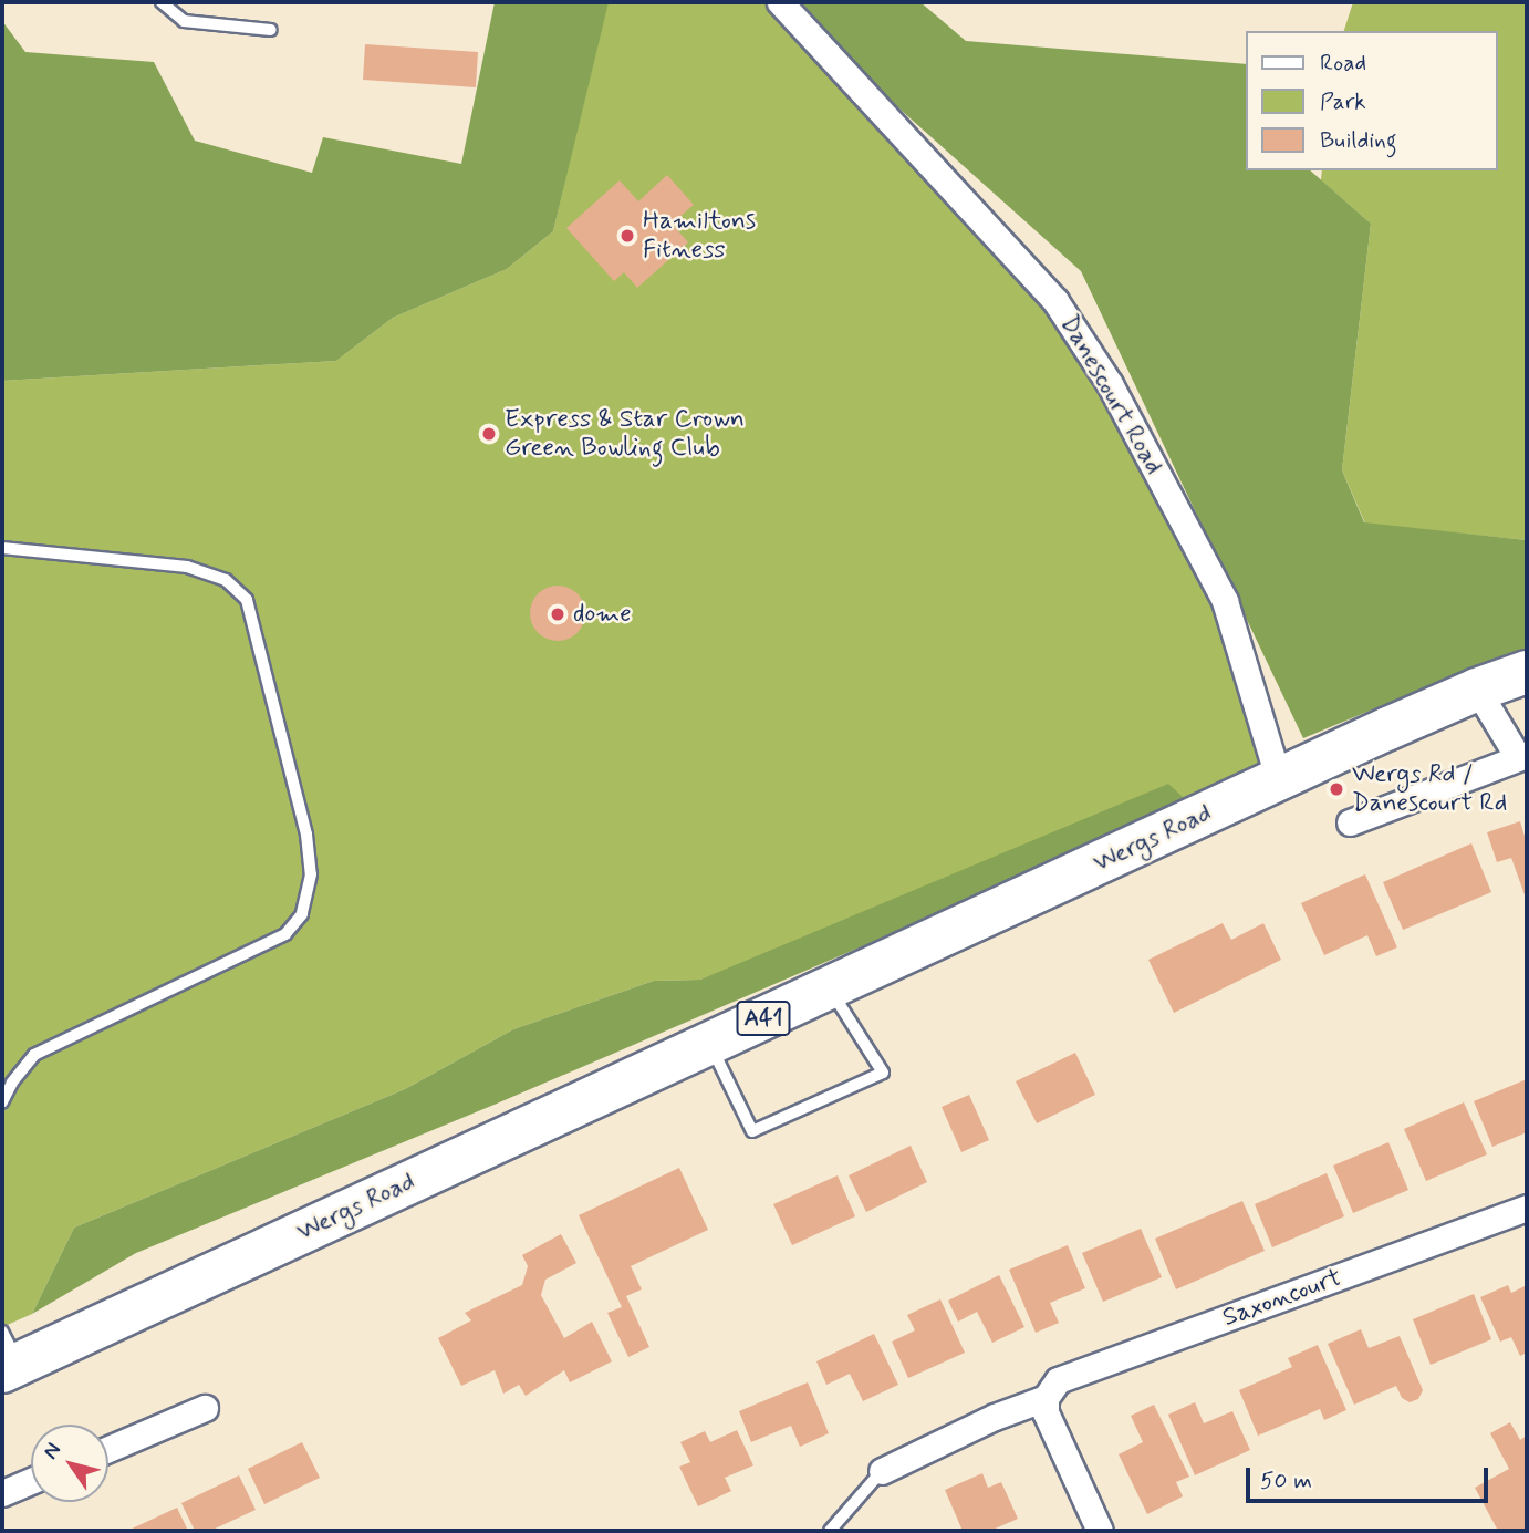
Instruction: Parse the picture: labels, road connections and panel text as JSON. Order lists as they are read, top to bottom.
{
  "streets": {
    "highway": ["Wergs Road", "A41"],
    "street": ["Danescourt Road", "Saxoncourt"]
  },
  "crossings": [
    ["Danescourt Road", "Wergs Road"]
  ],
  "places": [
    "Hamiltons Fitness",
    "Express & Star Crown Green Bowling Club",
    "dome",
    "Wergs Rd / Danescourt Rd"
  ],
  "legend": ["Road", "Park", "Building"],
  "scale_bar": "50 m",
  "north": "top left"
}
